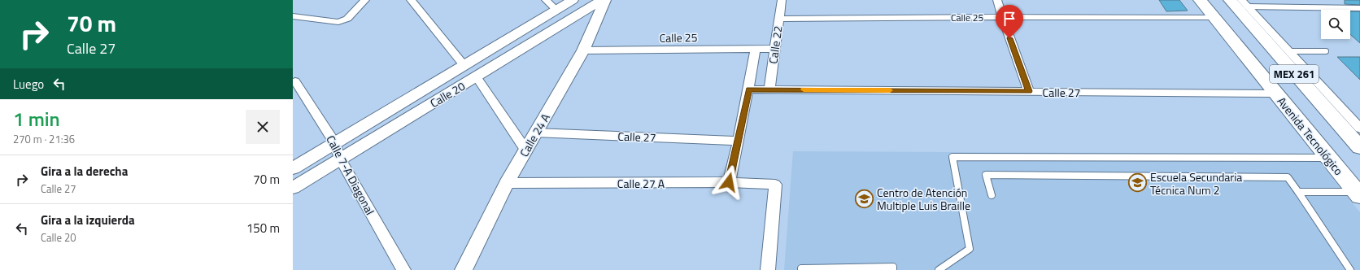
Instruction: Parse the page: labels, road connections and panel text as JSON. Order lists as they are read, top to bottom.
{
  "streets": {
    "main road": ["MEX 261", "Avenida Tecnológico"],
    "street": [
      "Calle 25",
      "Calle 22",
      "Calle 27",
      "Calle 20",
      "Calle 24 A",
      "Calle 7-A Diagonal",
      "Calle 27 A"
    ]
  },
  "crossings": [
    ["Calle 25", "Calle 22"],
    ["Calle 25", "Calle 24 A"],
    ["Calle 25", "Avenida Tecnológico"],
    ["Calle 22", "Calle 27"],
    ["Calle 27", "Calle 24 A"],
    ["Calle 27", "Avenida Tecnológico"],
    ["Calle 20", "Calle 7-A Diagonal"],
    ["Calle 24 A", "Calle 27 A"]
  ],
  "places": {
    "school or university": ["Escuela Secundaria Técnica Num 2", "Centro de Atención Multiple Luis Braille"]
  },
  "page": {
    "turn": ["70 m", "Calle 27"],
    "then": "Luego",
    "heading": ["1 min", "270 m · 21:36"],
    "list": [
      {
        "name": "Gira a la derecha",
        "note": "Calle 27",
        "value": "70 m"
      },
      {
        "name": "Gira a la izquierda",
        "note": "Calle 20",
        "value": "150 m"
      }
    ]
  }
}
